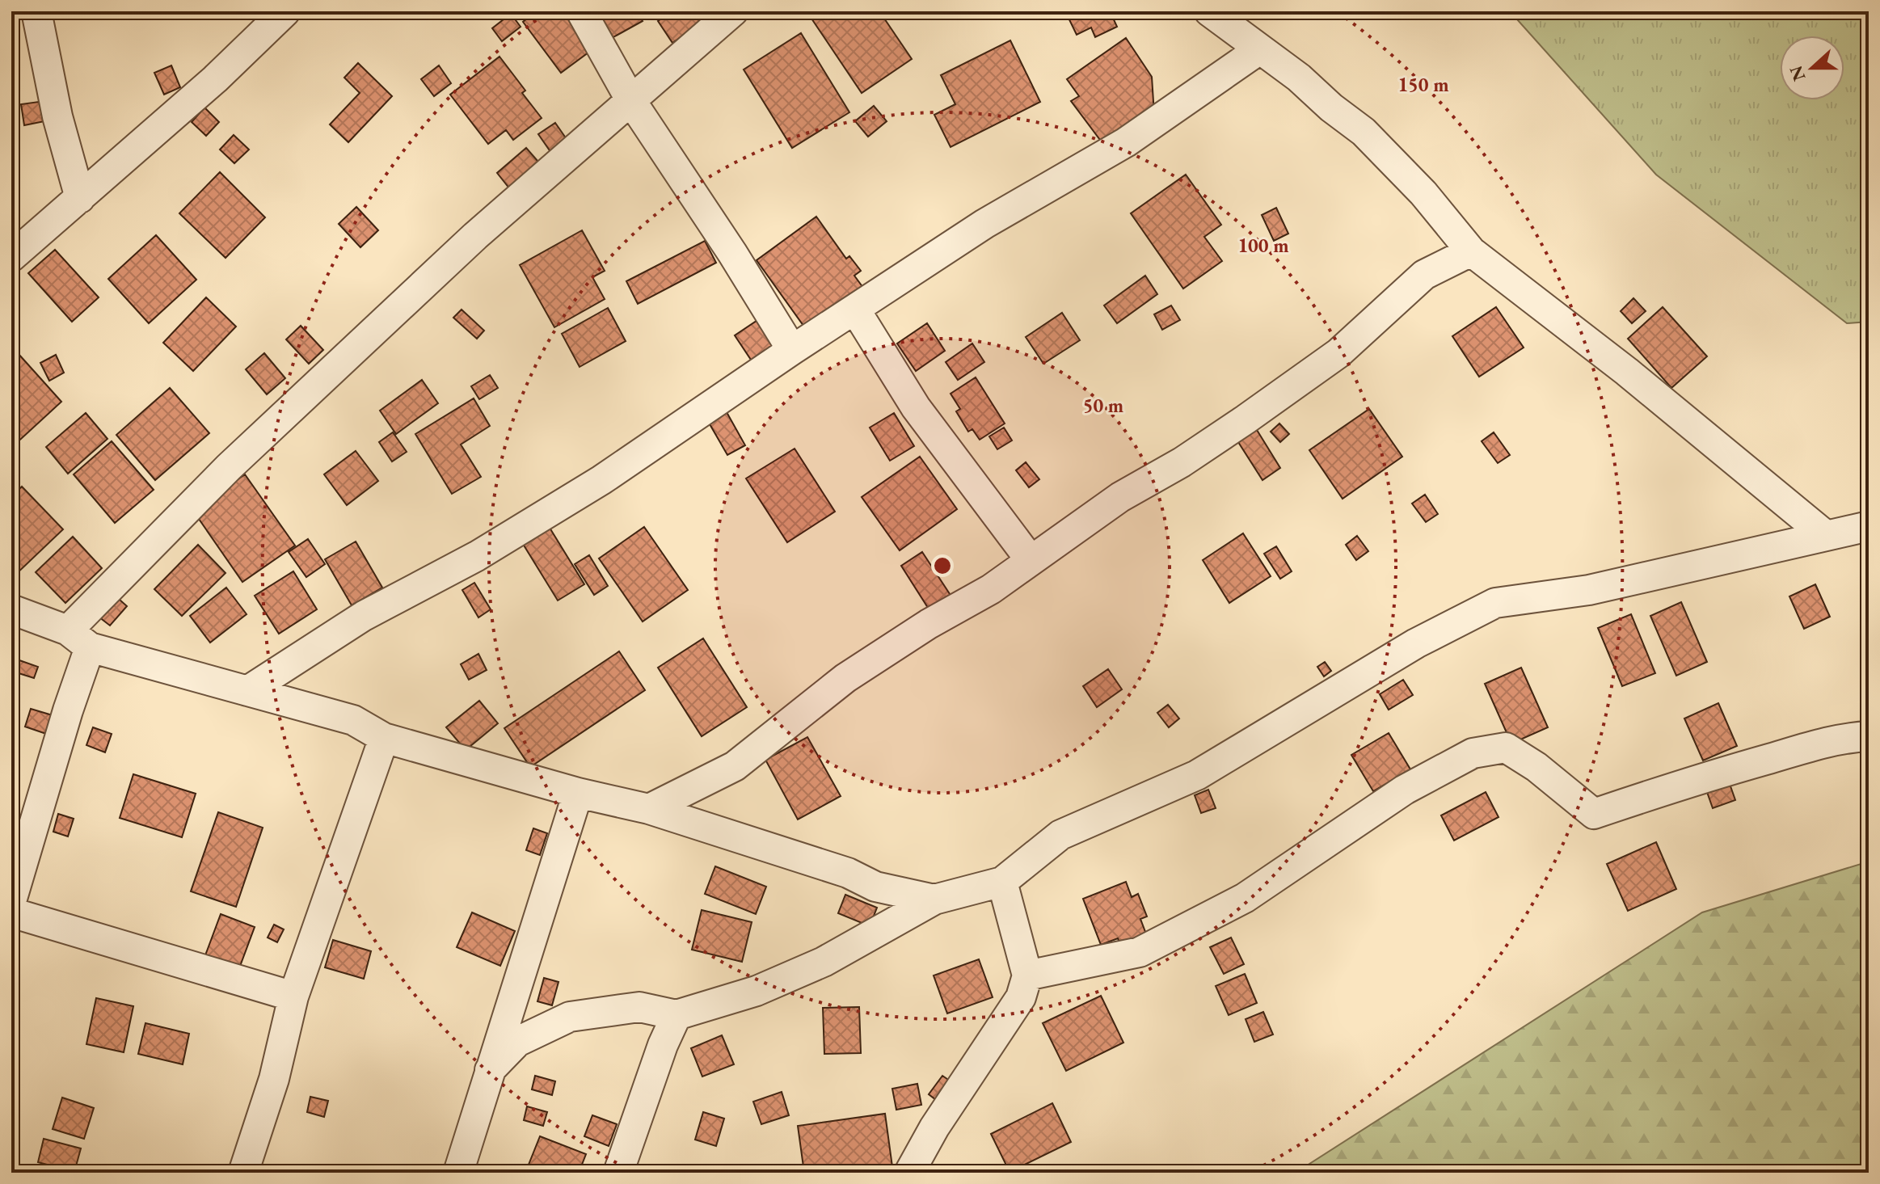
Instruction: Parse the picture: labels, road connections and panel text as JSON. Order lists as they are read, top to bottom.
{
  "north": "left",
  "rings": ["150 m", "100 m", "50 m"]
}
